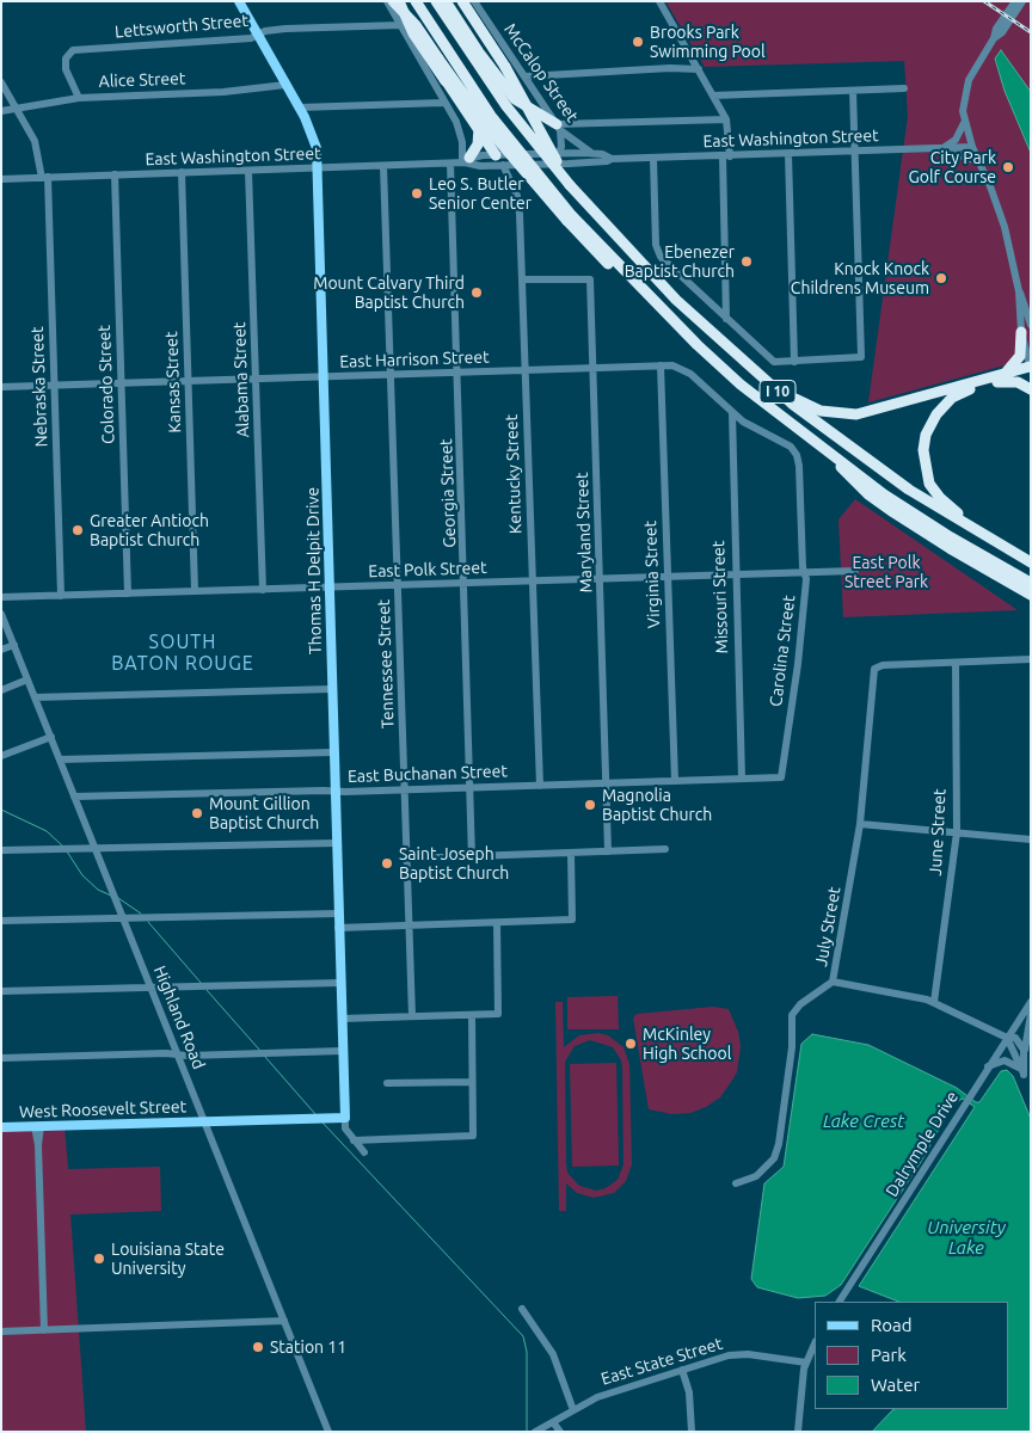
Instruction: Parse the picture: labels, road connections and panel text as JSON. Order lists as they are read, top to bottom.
{
  "streets": {
    "highway": ["I 10"],
    "main road": ["Thomas H Delpit Drive", "West Roosevelt Street"],
    "street": [
      "Lettsworth Street",
      "McCalop Street",
      "Alice Street",
      "East Washington Street",
      "East Harrison Street",
      "Alabama Street",
      "Kansas Street",
      "Colorado Street",
      "Nebraska Street",
      "Kentucky Street",
      "Georgia Street",
      "Maryland Street",
      "East Polk Street",
      "Virginia Street",
      "Missouri Street",
      "Carolina Street",
      "Tennessee Street",
      "East Buchanan Street",
      "June Street",
      "July Street",
      "Highland Road",
      "Dalrymple Drive",
      "East State Street"
    ]
  },
  "crossings": [
    ["Lettsworth Street", "Alice Street"],
    ["Lettsworth Street", "Thomas H Delpit Drive"],
    ["Alice Street", "Nebraska Street"],
    ["Alice Street", "Thomas H Delpit Drive"],
    ["East Washington Street", "Alabama Street"],
    ["East Washington Street", "Kansas Street"],
    ["East Washington Street", "Colorado Street"],
    ["East Washington Street", "Nebraska Street"],
    ["East Washington Street", "Kentucky Street"],
    ["East Washington Street", "Georgia Street"],
    ["East Washington Street", "Thomas H Delpit Drive"],
    ["East Washington Street", "Tennessee Street"],
    ["East Harrison Street", "Alabama Street"],
    ["East Harrison Street", "Kansas Street"],
    ["East Harrison Street", "Colorado Street"],
    ["East Harrison Street", "Nebraska Street"],
    ["East Harrison Street", "Kentucky Street"],
    ["East Harrison Street", "Georgia Street"],
    ["East Harrison Street", "Maryland Street"],
    ["East Harrison Street", "Thomas H Delpit Drive"],
    ["East Harrison Street", "Virginia Street"],
    ["East Harrison Street", "Missouri Street"],
    ["East Harrison Street", "Carolina Street"],
    ["East Harrison Street", "Tennessee Street"],
    ["Alabama Street", "East Polk Street"],
    ["Kansas Street", "East Polk Street"],
    ["Colorado Street", "East Polk Street"],
    ["Nebraska Street", "East Polk Street"],
    ["Kentucky Street", "Maryland Street"],
    ["Kentucky Street", "East Polk Street"],
    ["Kentucky Street", "East Buchanan Street"],
    ["Georgia Street", "East Polk Street"],
    ["Georgia Street", "East Buchanan Street"],
    ["Maryland Street", "East Polk Street"],
    ["Maryland Street", "East Buchanan Street"],
    ["East Polk Street", "Thomas H Delpit Drive"],
    ["East Polk Street", "Virginia Street"],
    ["East Polk Street", "Missouri Street"],
    ["East Polk Street", "Carolina Street"],
    ["East Polk Street", "Tennessee Street"],
    ["Thomas H Delpit Drive", "East Buchanan Street"],
    ["Thomas H Delpit Drive", "West Roosevelt Street"],
    ["Virginia Street", "East Buchanan Street"],
    ["Missouri Street", "East Buchanan Street"],
    ["Carolina Street", "East Buchanan Street"],
    ["Tennessee Street", "East Buchanan Street"],
    ["East Buchanan Street", "Highland Road"],
    ["June Street", "July Street"],
    ["Highland Road", "West Roosevelt Street"]
  ],
  "districts": ["SOUTH BATON ROUGE"],
  "water": ["Lake Crest", "University Lake"],
  "parks": ["East Polk Street Park"],
  "places": [
    "Brooks Park Swimming Pool",
    "City Park Golf Course",
    "Leo S. Butler Senior Center",
    "Ebenezer Baptist Church",
    "Knock Knock Childrens Museum",
    "Mount Calvary Third Baptist Church",
    "Greater Antioch Baptist Church",
    "Magnolia Baptist Church",
    "Mount Gillion Baptist Church",
    "Saint Joseph Baptist Church",
    "McKinley High School",
    "Louisiana State University",
    "Station 11"
  ],
  "legend": ["Road", "Park", "Water"]
}
